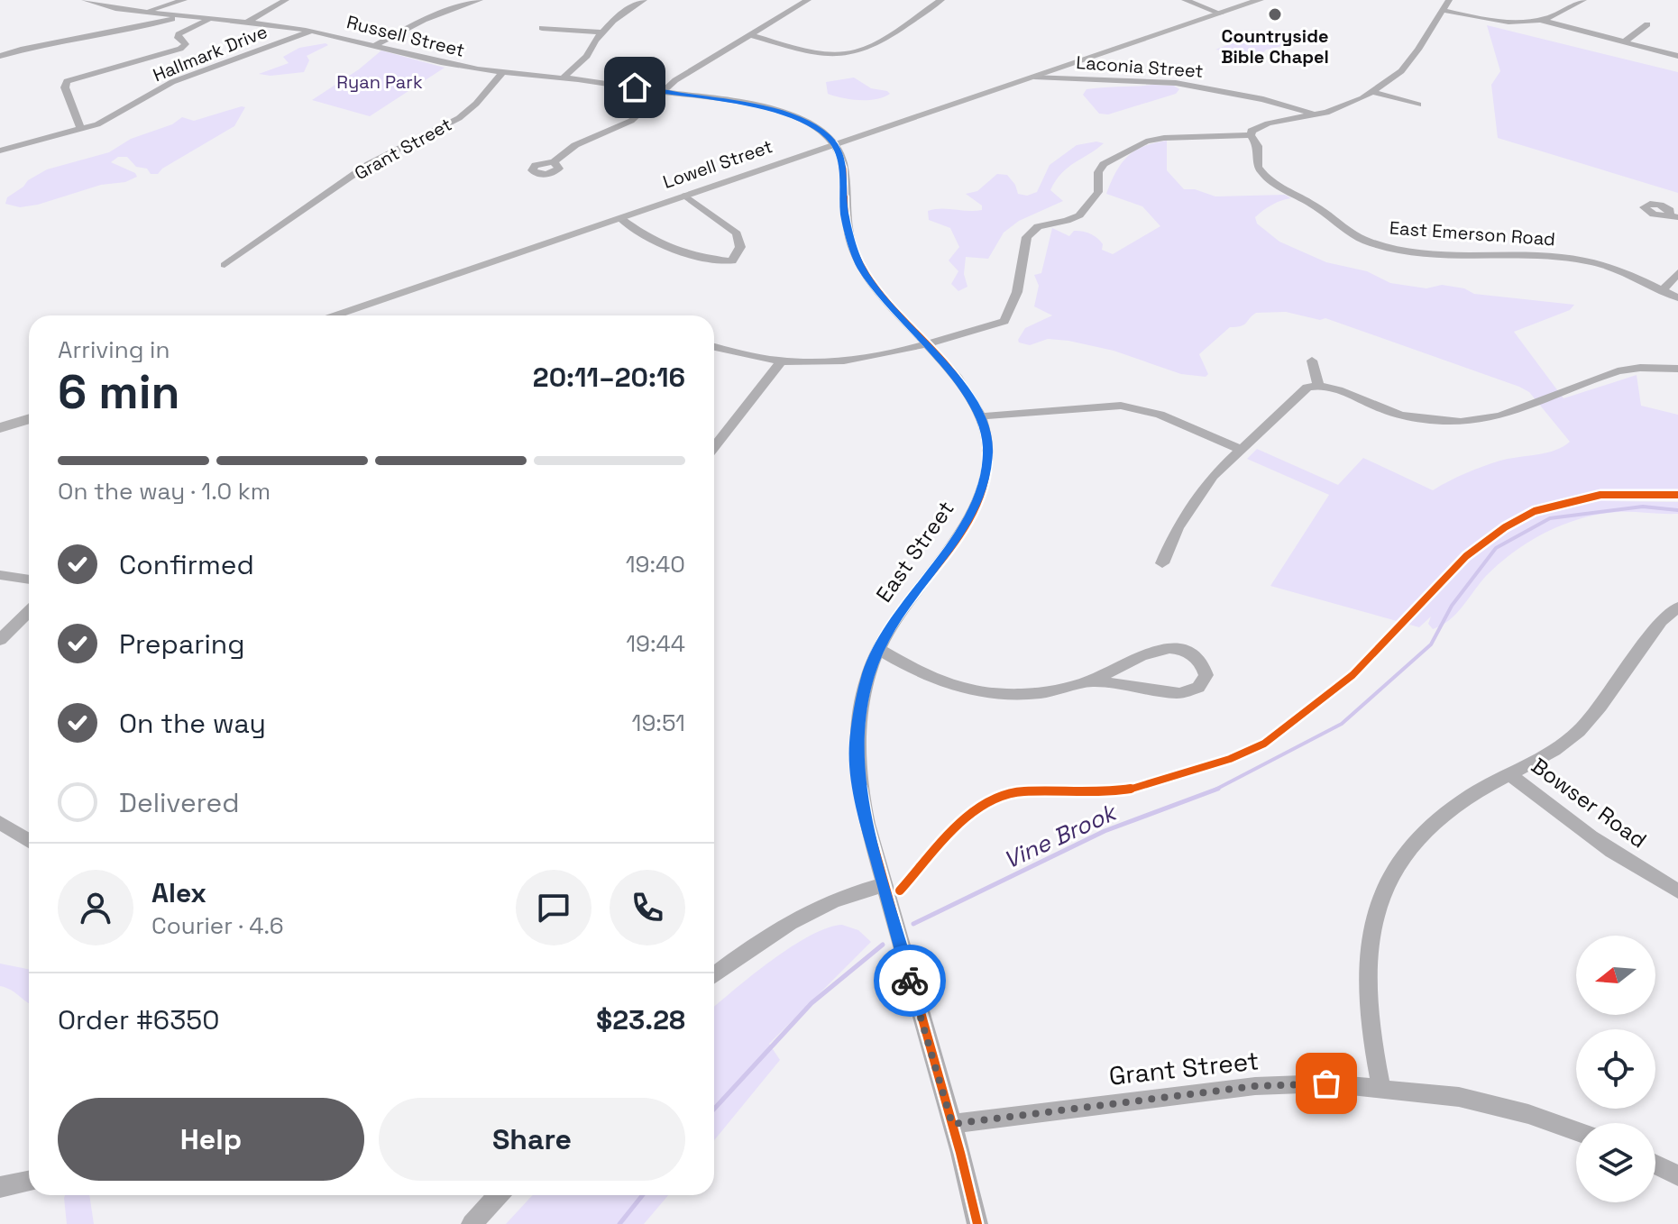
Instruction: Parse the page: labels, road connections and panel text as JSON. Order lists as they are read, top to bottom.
{
  "streets": {
    "main road": ["Lowell Street"],
    "street": [
      "Russell Street",
      "Hallmark Drive",
      "Laconia Street",
      "Grant Street",
      "East Emerson Road",
      "East Street",
      "Bowser Road"
    ]
  },
  "crossings": [
    ["Russell Street", "Hallmark Drive"],
    ["Russell Street", "Grant Street"],
    ["Russell Street", "East Street"],
    ["Laconia Street", "Lowell Street"],
    ["Grant Street", "East Street"],
    ["Lowell Street", "East Street"]
  ],
  "water": ["Vine Brook"],
  "parks": ["Ryan Park"],
  "places": ["Countryside Bible Chapel"],
  "north": "left",
  "page": {
    "heading": ["6 min", "Arriving in", "20:11–20:16"],
    "panel": [
      "Alex",
      "Courier · 4.6",
      "Order #6350",
      "$23.28"
    ],
    "bar": "On the way · 1.0 km",
    "list": [
      ["Confirmed", "19:40"],
      ["Preparing", "19:44"],
      ["On the way", "19:51"],
      "Delivered"
    ],
    "buttons": ["Help", "Share"]
  }
}
